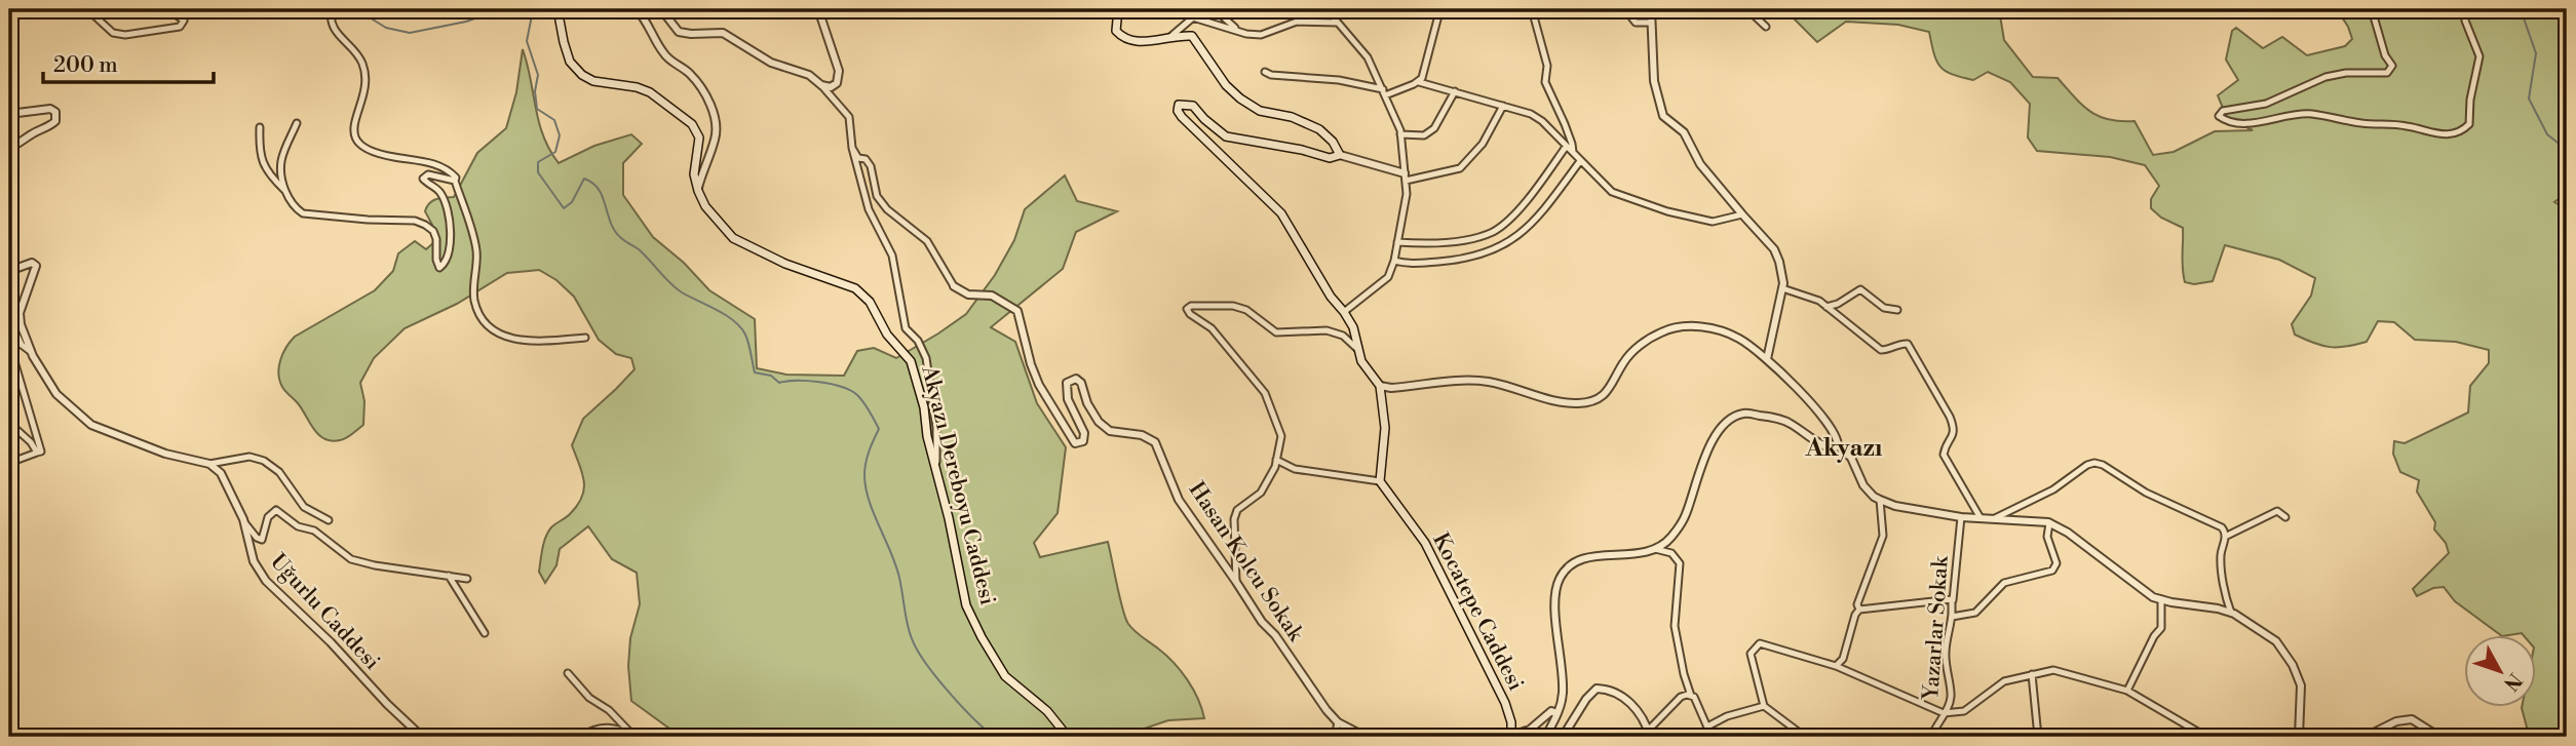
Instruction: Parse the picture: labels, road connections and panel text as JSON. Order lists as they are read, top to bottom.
{
  "streets": {
    "main road": ["Akyazı Dereboyu Caddesi", "Kocatepe Caddesi"],
    "street": ["Hasan Kolcu Sokak", "Uğurlu Caddesi", "Yazarlar Sokak"]
  },
  "districts": ["Akyazı"],
  "scale_bar": "200 m",
  "north": "bottom right"
}
